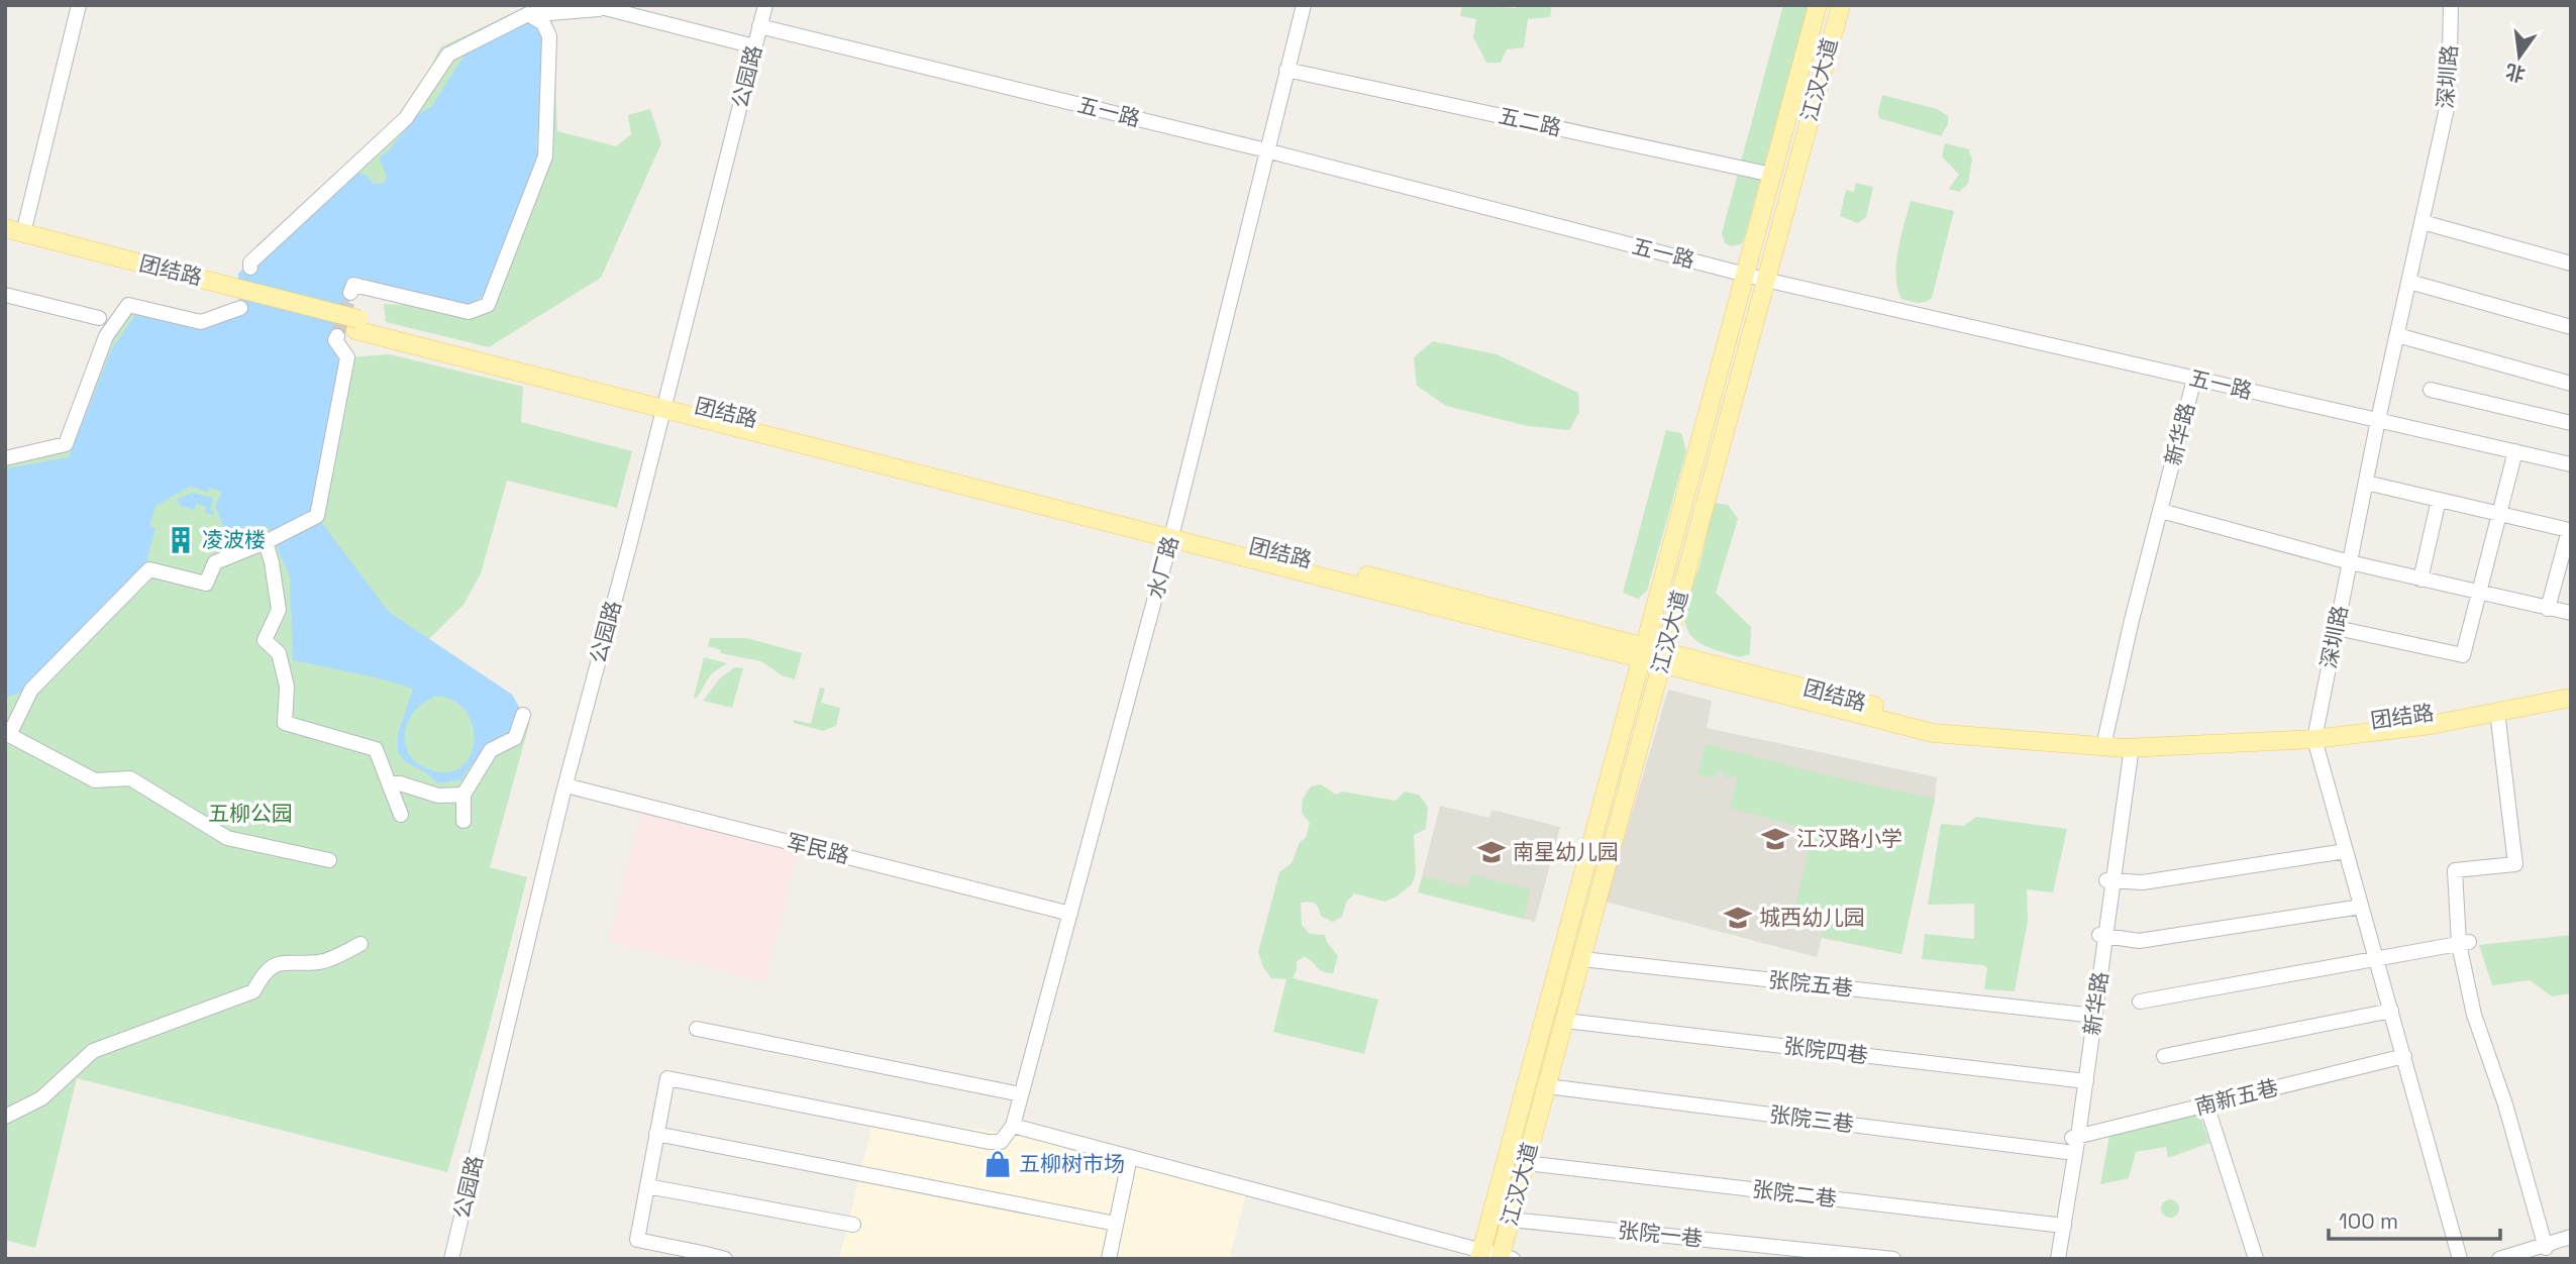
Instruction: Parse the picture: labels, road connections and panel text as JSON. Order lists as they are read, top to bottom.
{
  "streets": {
    "main road": ["江汉大道", "团结路"],
    "street": [
      "公园路",
      "深圳路",
      "五一路",
      "五二路",
      "新华路",
      "水厂路",
      "军民路",
      "张院五巷",
      "张院四巷",
      "南新五巷",
      "张院三巷",
      "张院二巷",
      "张院一巷"
    ]
  },
  "crossings": [
    ["公园路", "五一路"],
    ["公园路", "团结路"],
    ["公园路", "军民路"],
    ["深圳路", "五一路"],
    ["深圳路", "团结路"],
    ["深圳路", "南新五巷"],
    ["江汉大道", "五一路"],
    ["江汉大道", "五二路"],
    ["江汉大道", "团结路"],
    ["江汉大道", "张院五巷"],
    ["江汉大道", "张院四巷"],
    ["江汉大道", "张院三巷"],
    ["江汉大道", "张院二巷"],
    ["江汉大道", "张院一巷"],
    ["五一路", "新华路"],
    ["五一路", "水厂路"],
    ["五二路", "水厂路"],
    ["团结路", "新华路"],
    ["团结路", "水厂路"],
    ["新华路", "张院五巷"],
    ["新华路", "张院四巷"],
    ["新华路", "南新五巷"],
    ["新华路", "张院三巷"],
    ["新华路", "张院二巷"],
    ["水厂路", "军民路"],
    ["南新五巷", "张院三巷"]
  ],
  "parks": ["五柳公园"],
  "places": {
    "building": ["凌波楼"],
    "school or university": ["江汉路小学", "南星幼儿园", "城西幼儿园"],
    "shop": ["五柳树市场"]
  },
  "scale_bar": "100 m",
  "north": "bottom"
}
